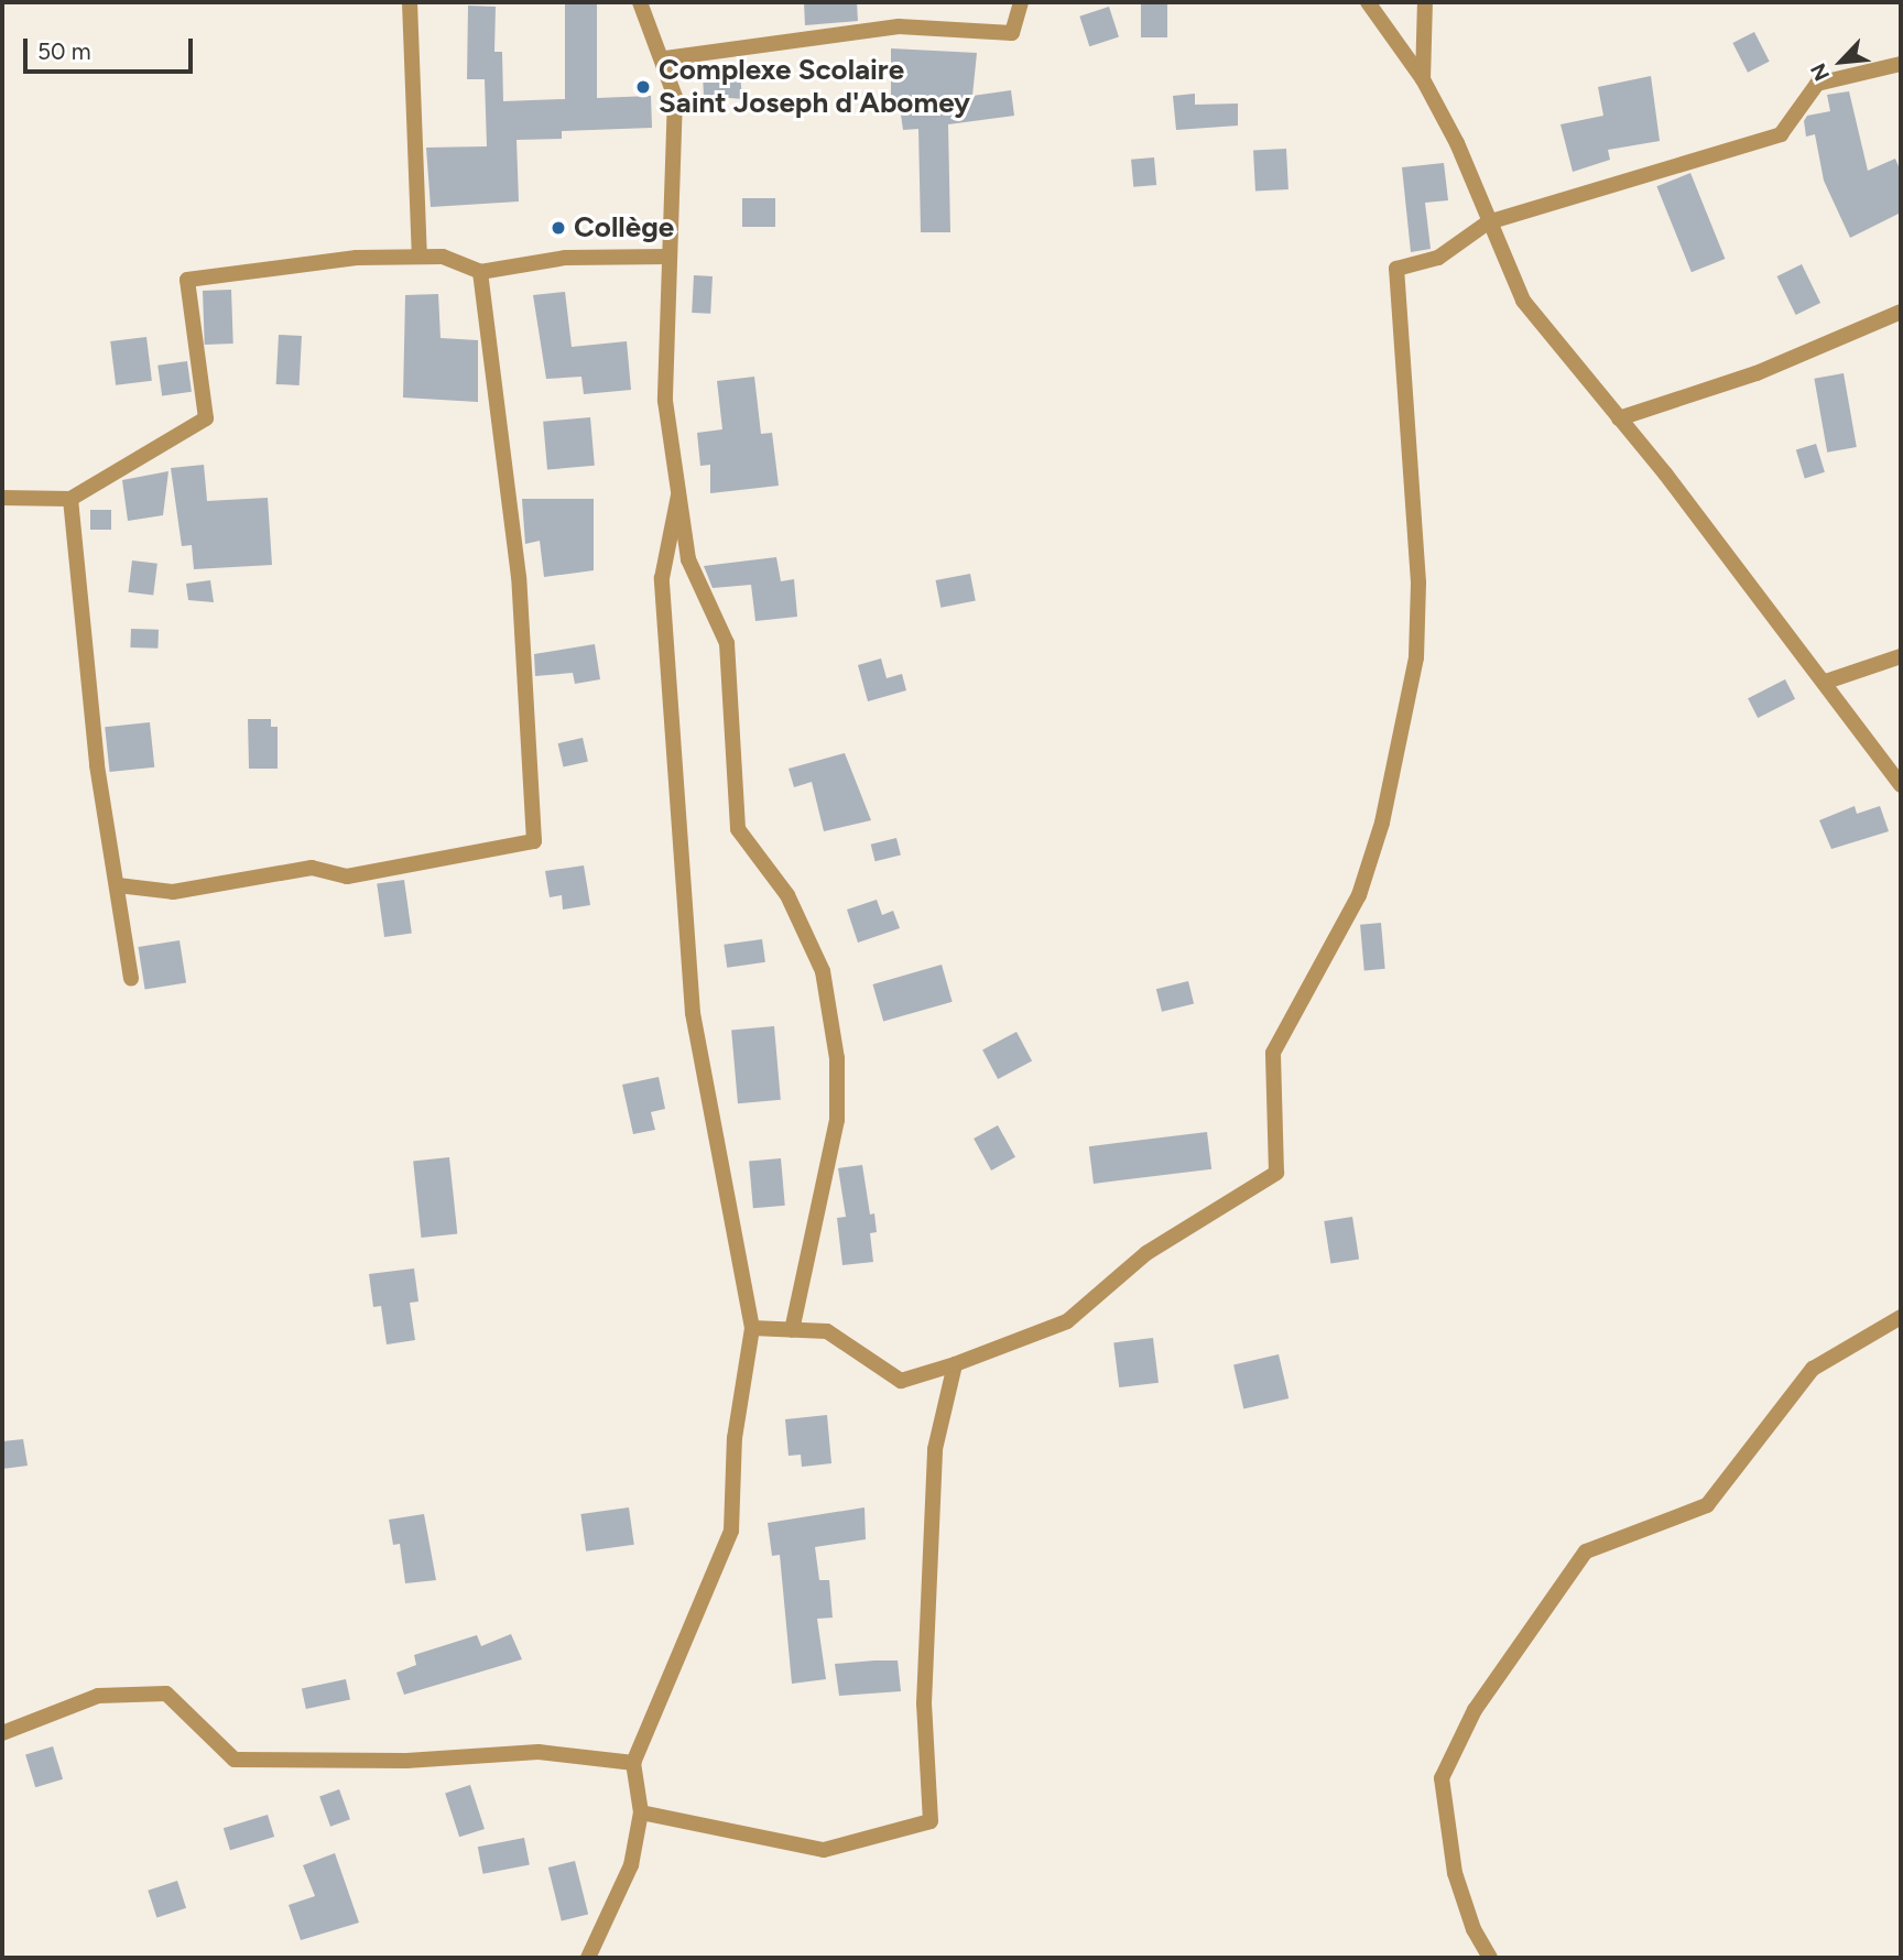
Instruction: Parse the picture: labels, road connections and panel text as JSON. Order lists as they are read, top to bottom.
{
  "places": ["Complexe Scolaire Saint Joseph d'Abomey", "Collège"],
  "scale_bar": "50 m",
  "north": "bottom left"
}
